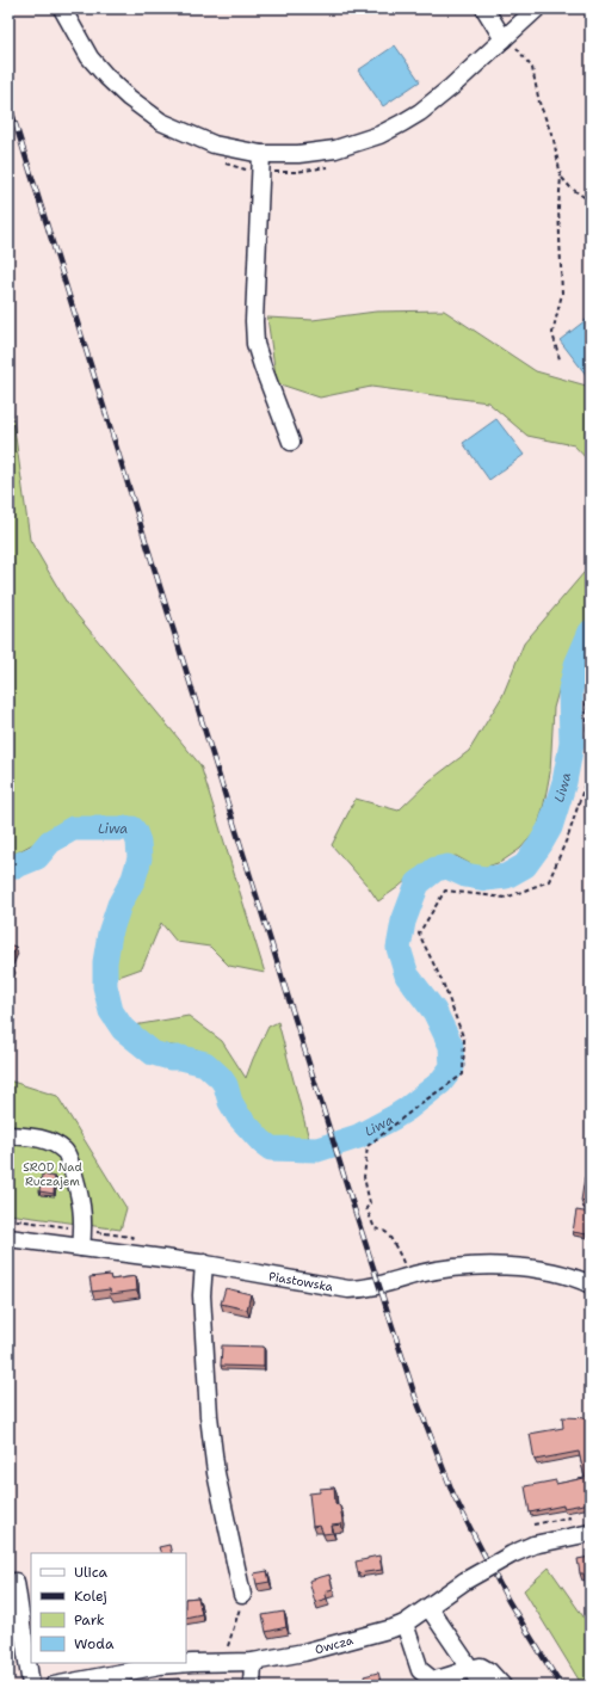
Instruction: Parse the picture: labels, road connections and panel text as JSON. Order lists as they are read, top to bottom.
{
  "streets": {
    "street": ["Piastowska", "Owcza"]
  },
  "water": ["Liwa"],
  "parks": ["SROD Nad Ruczajem"],
  "legend": [
    "Ulica",
    "Kolej",
    "Park",
    "Woda"
  ]
}
